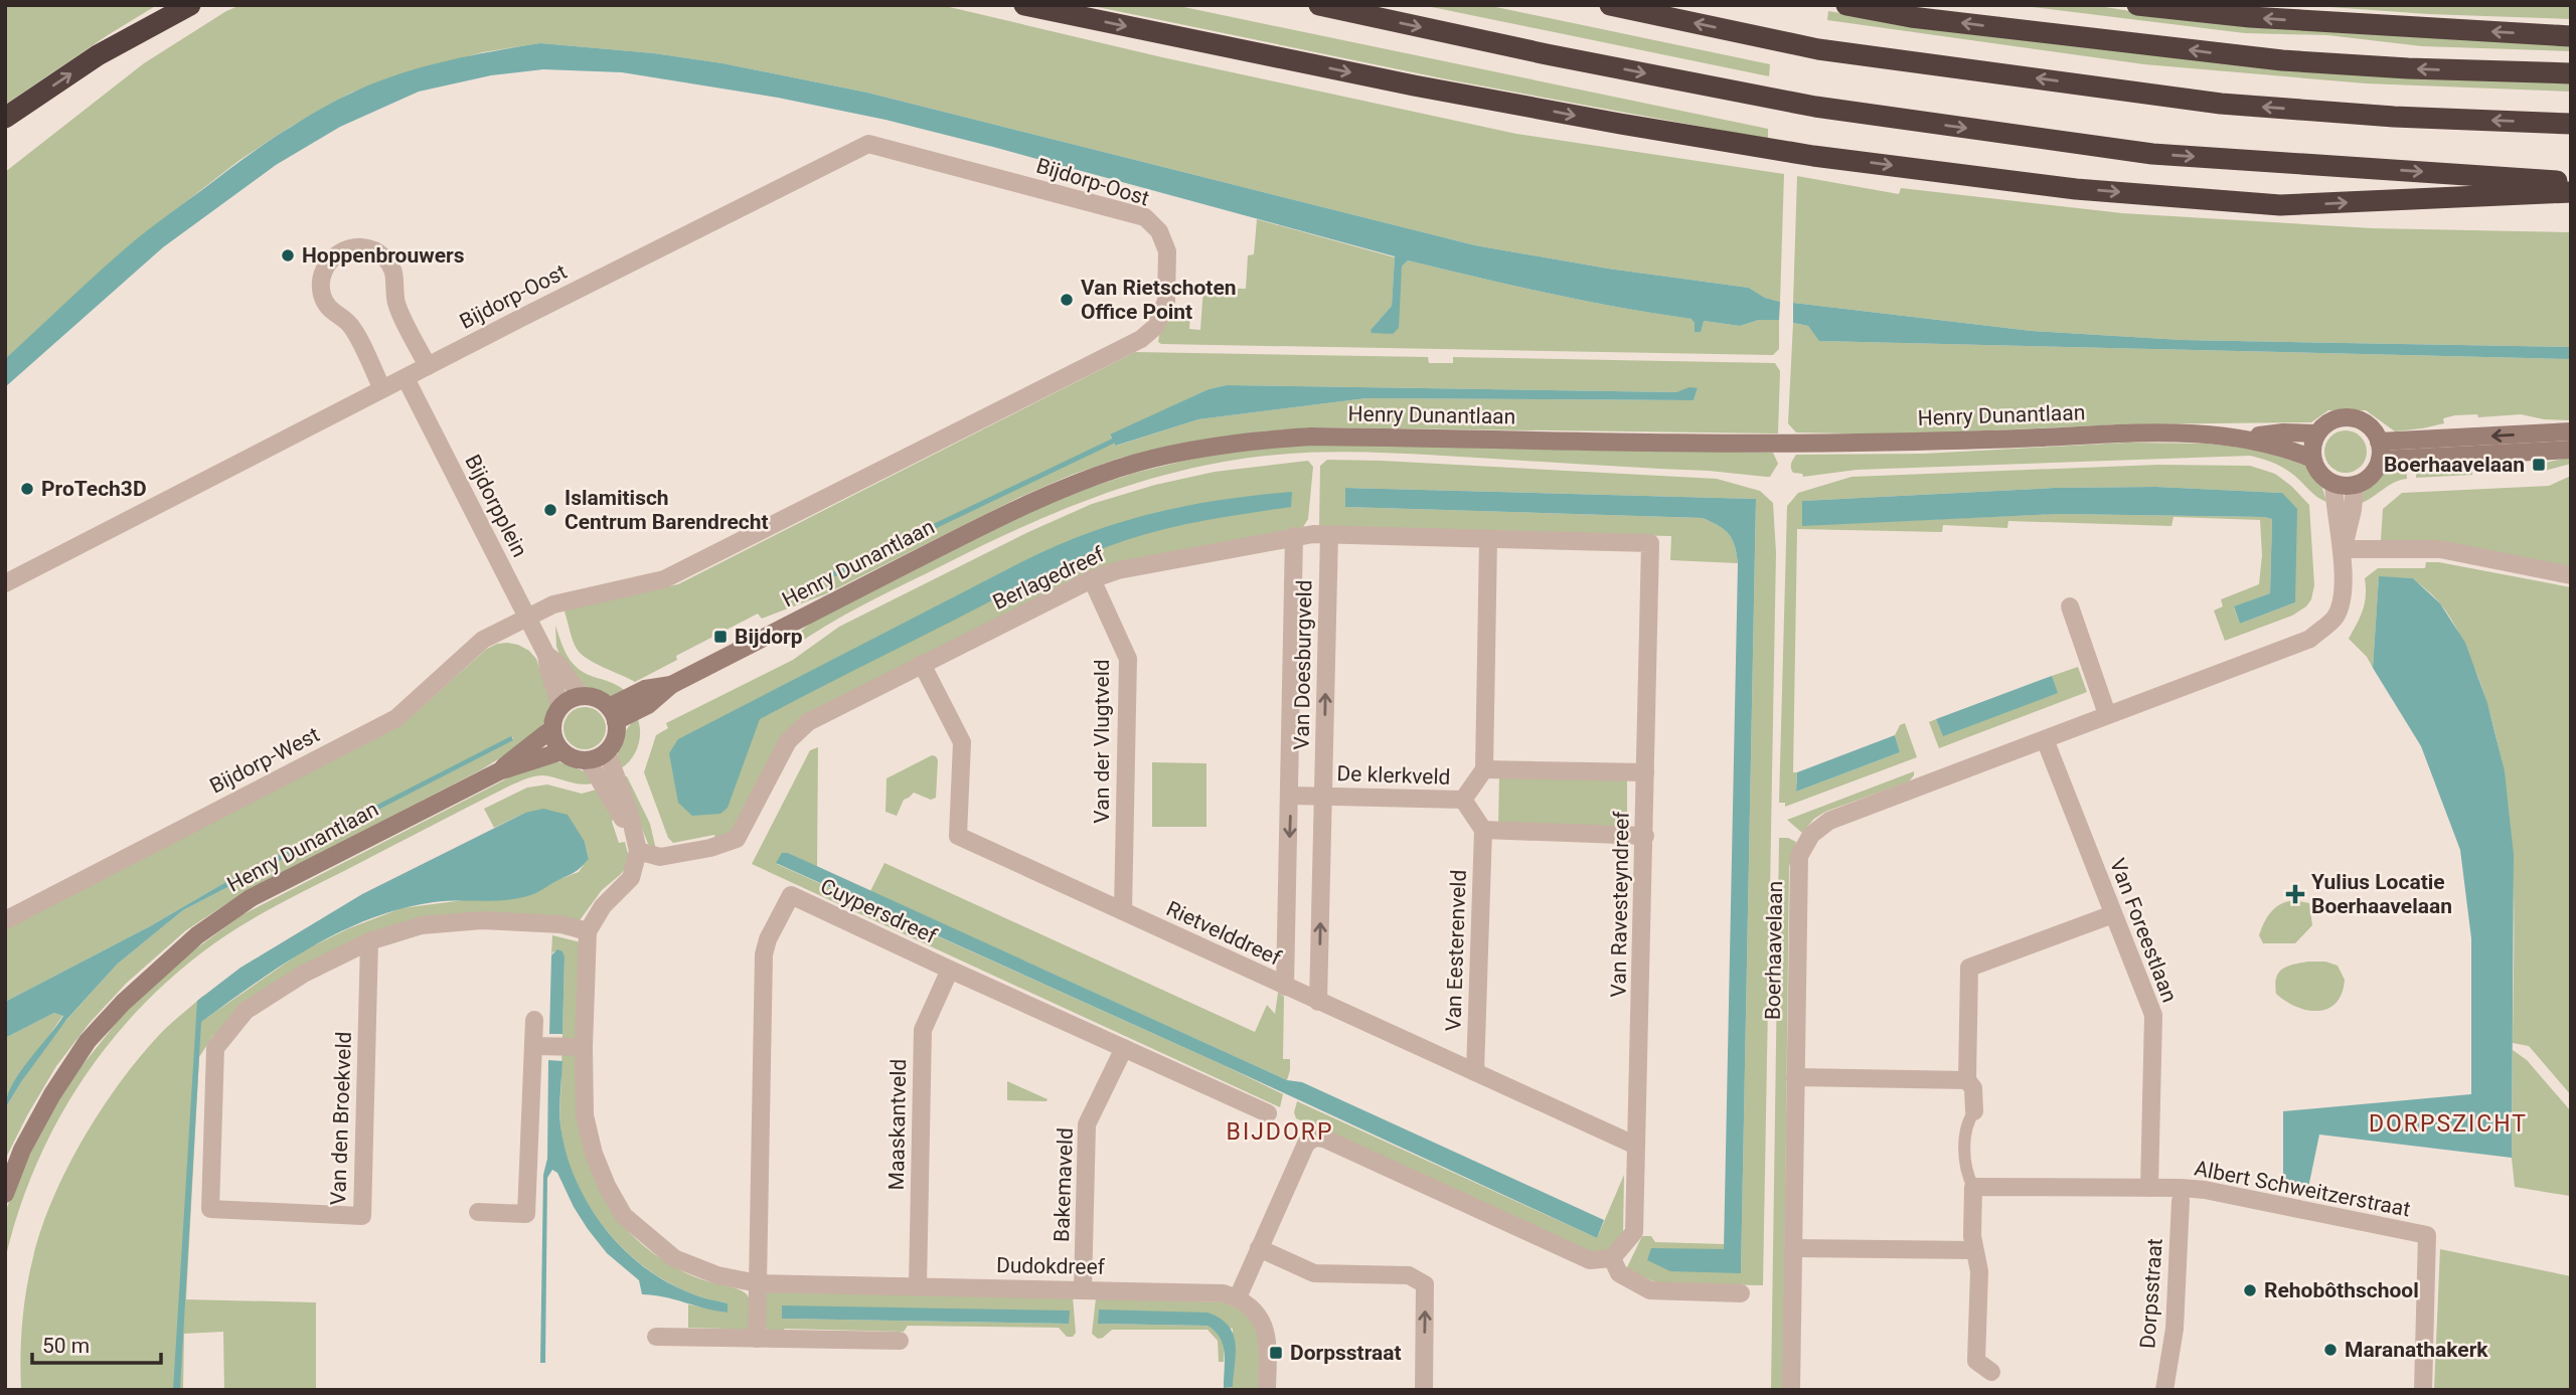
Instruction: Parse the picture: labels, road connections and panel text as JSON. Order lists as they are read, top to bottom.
{
  "streets": {
    "main road": ["Henry Dunantlaan"],
    "street": [
      "Bijdorp-Oost",
      "Bijdorpplein",
      "Berlagedreef",
      "Van Doesburgveld",
      "Van der Vlugtveld",
      "Bijdorp-West",
      "De klerkveld",
      "Van Ravesteyndreef",
      "Cuypersdreef",
      "Van Foreestlaan",
      "Rietvelddreef",
      "Van Eesterenveld",
      "Boerhaavelaan",
      "Van den Broekveld",
      "Maaskantveld",
      "Bakemaveld",
      "Albert Schweitzerstraat",
      "Dudokdreef",
      "Dorpsstraat"
    ]
  },
  "crossings": [
    ["Bijdorp-Oost", "Bijdorpplein"],
    ["Bijdorp-Oost", "Bijdorp-West"],
    ["Henry Dunantlaan", "Bijdorpplein"],
    ["Henry Dunantlaan", "Boerhaavelaan"],
    ["Bijdorpplein", "Bijdorp-West"],
    ["Berlagedreef", "Van Doesburgveld"],
    ["Berlagedreef", "Van der Vlugtveld"],
    ["Berlagedreef", "Van Ravesteyndreef"],
    ["Berlagedreef", "Rietvelddreef"],
    ["Van Doesburgveld", "De klerkveld"],
    ["Van Doesburgveld", "Rietvelddreef"],
    ["Van der Vlugtveld", "Rietvelddreef"],
    ["Van Ravesteyndreef", "Rietvelddreef"],
    ["Cuypersdreef", "Maaskantveld"],
    ["Cuypersdreef", "Bakemaveld"],
    ["Cuypersdreef", "Dudokdreef"],
    ["Van Foreestlaan", "Boerhaavelaan"],
    ["Van Foreestlaan", "Albert Schweitzerstraat"],
    ["Rietvelddreef", "Van Eesterenveld"],
    ["Van den Broekveld", "Dudokdreef"],
    ["Maaskantveld", "Dudokdreef"],
    ["Bakemaveld", "Dudokdreef"]
  ],
  "districts": ["DORPSZICHT", "BIJDORP"],
  "places": {
    "other": [
      "Hoppenbrouwers",
      "Van Rietschoten Office Point",
      "ProTech3D",
      "Islamitisch Centrum Barendrecht",
      "Rehobôthschool",
      "Maranathakerk"
    ],
    "transit": ["Boerhaavelaan", "Bijdorp", "Dorpsstraat"],
    "health": ["Yulius Locatie Boerhaavelaan"]
  },
  "scale_bar": "50 m"
}
